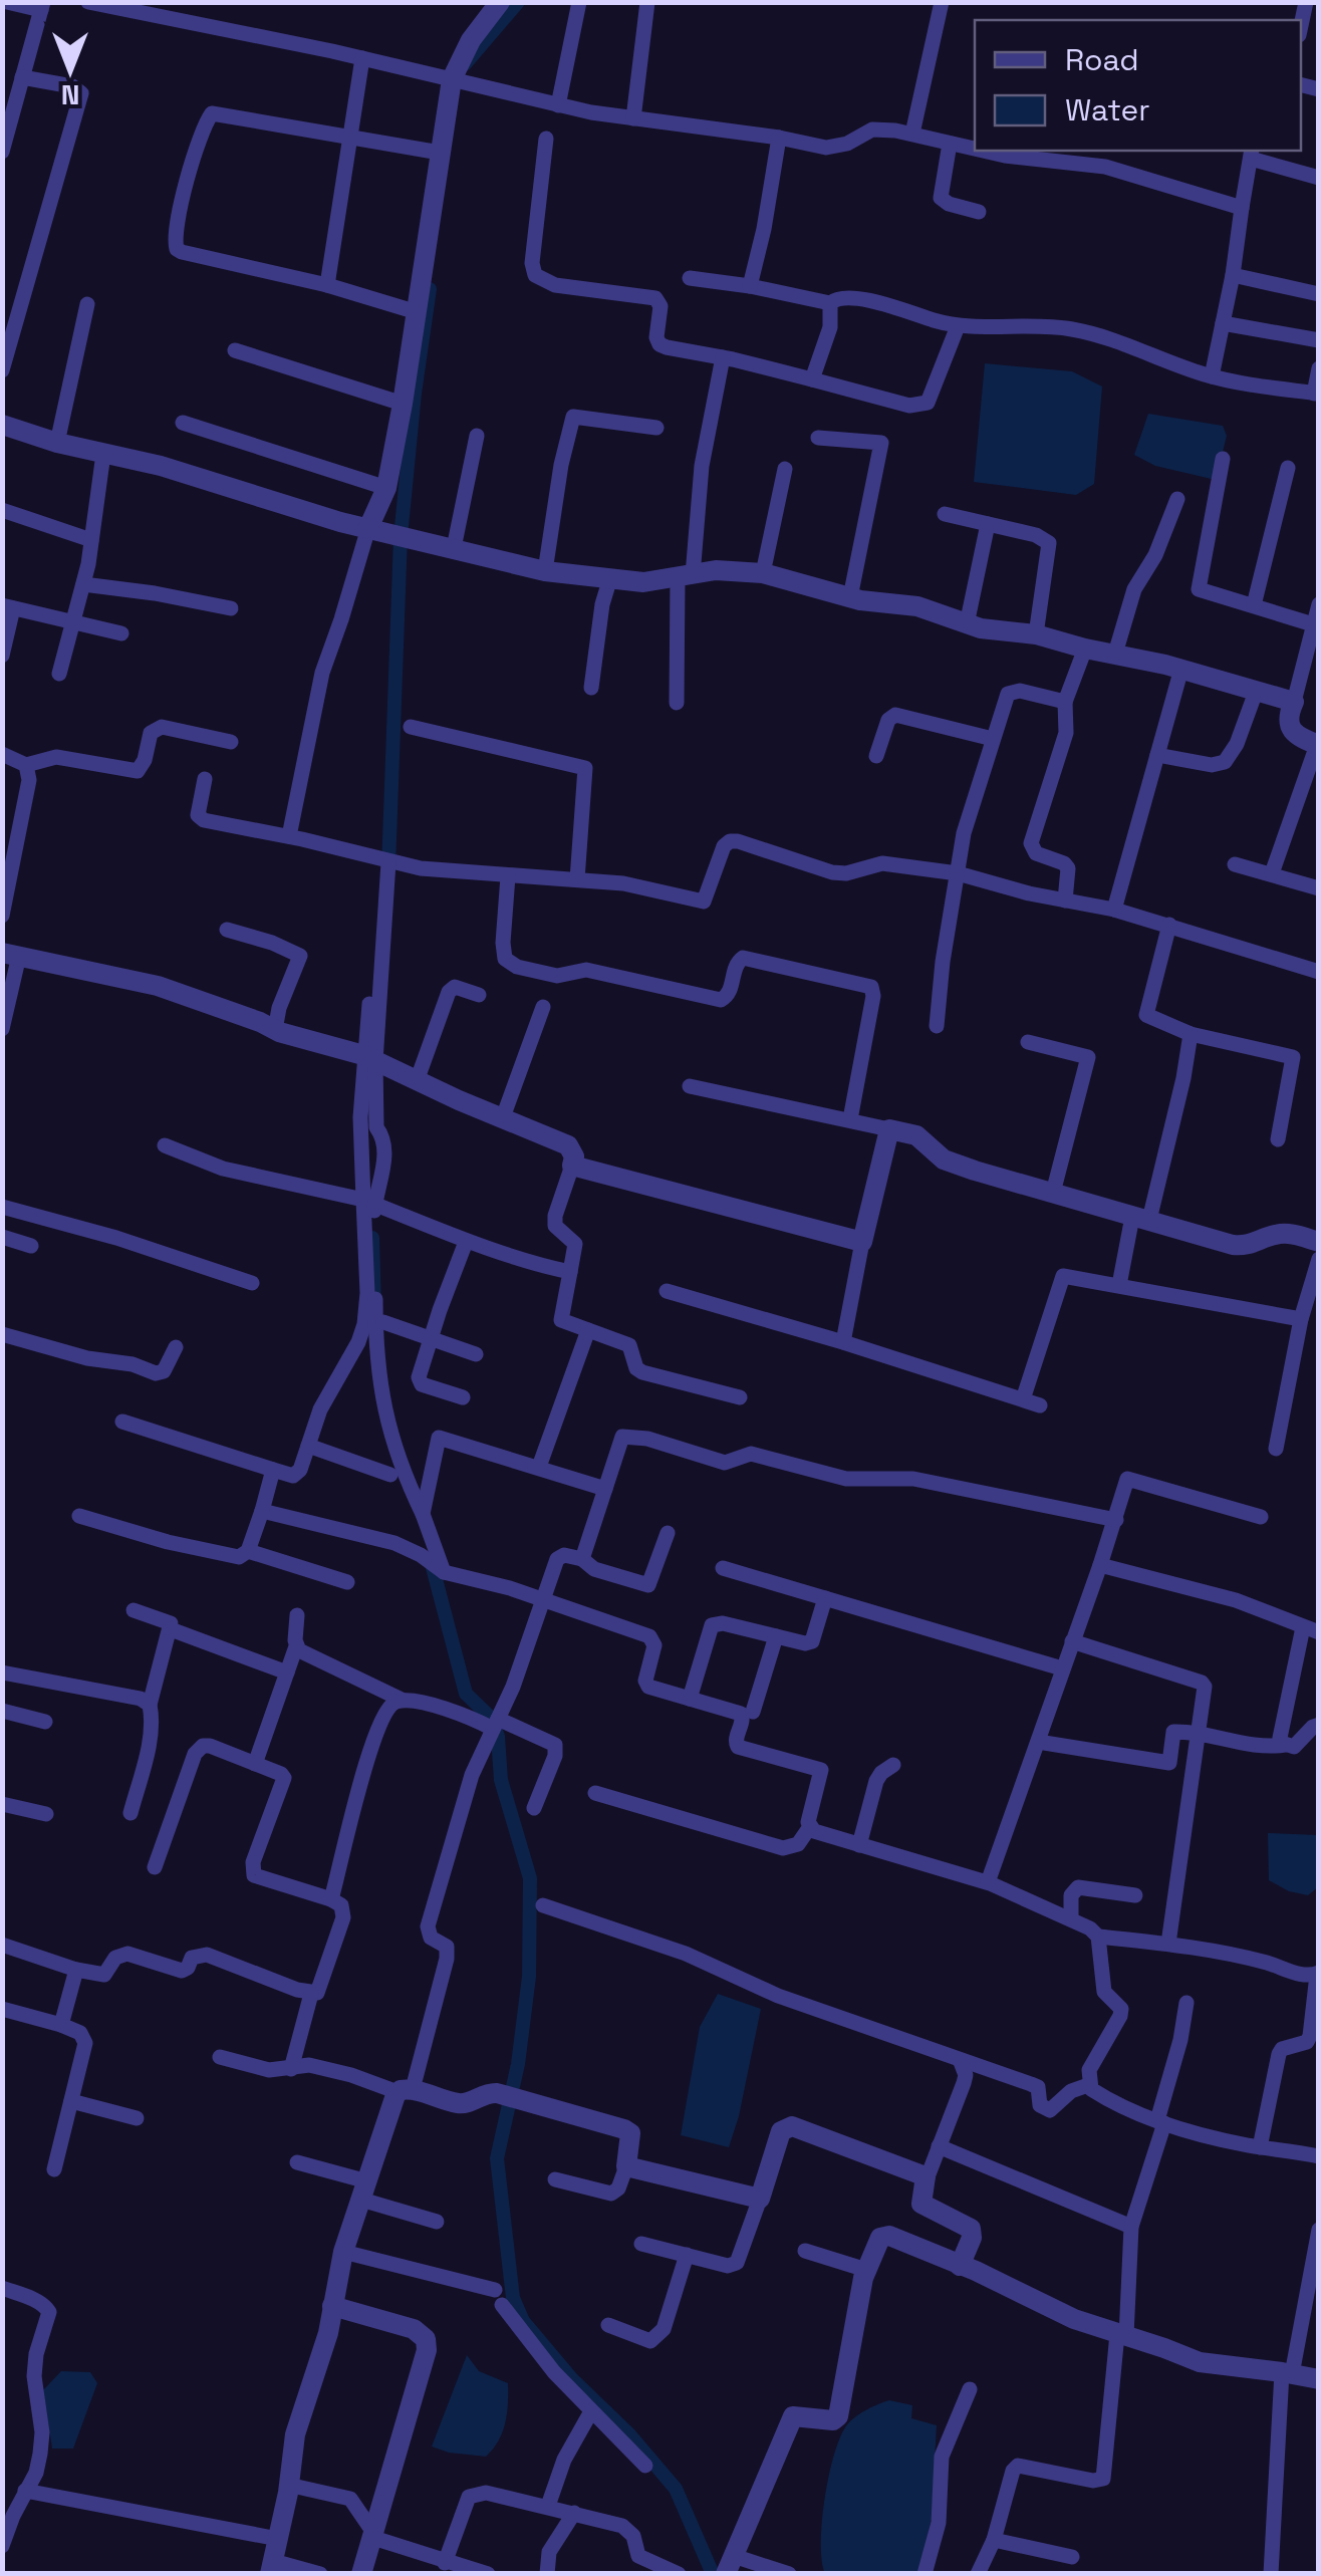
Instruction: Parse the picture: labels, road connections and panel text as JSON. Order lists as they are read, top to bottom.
{
  "legend": ["Road", "Water"],
  "north": "bottom"
}
